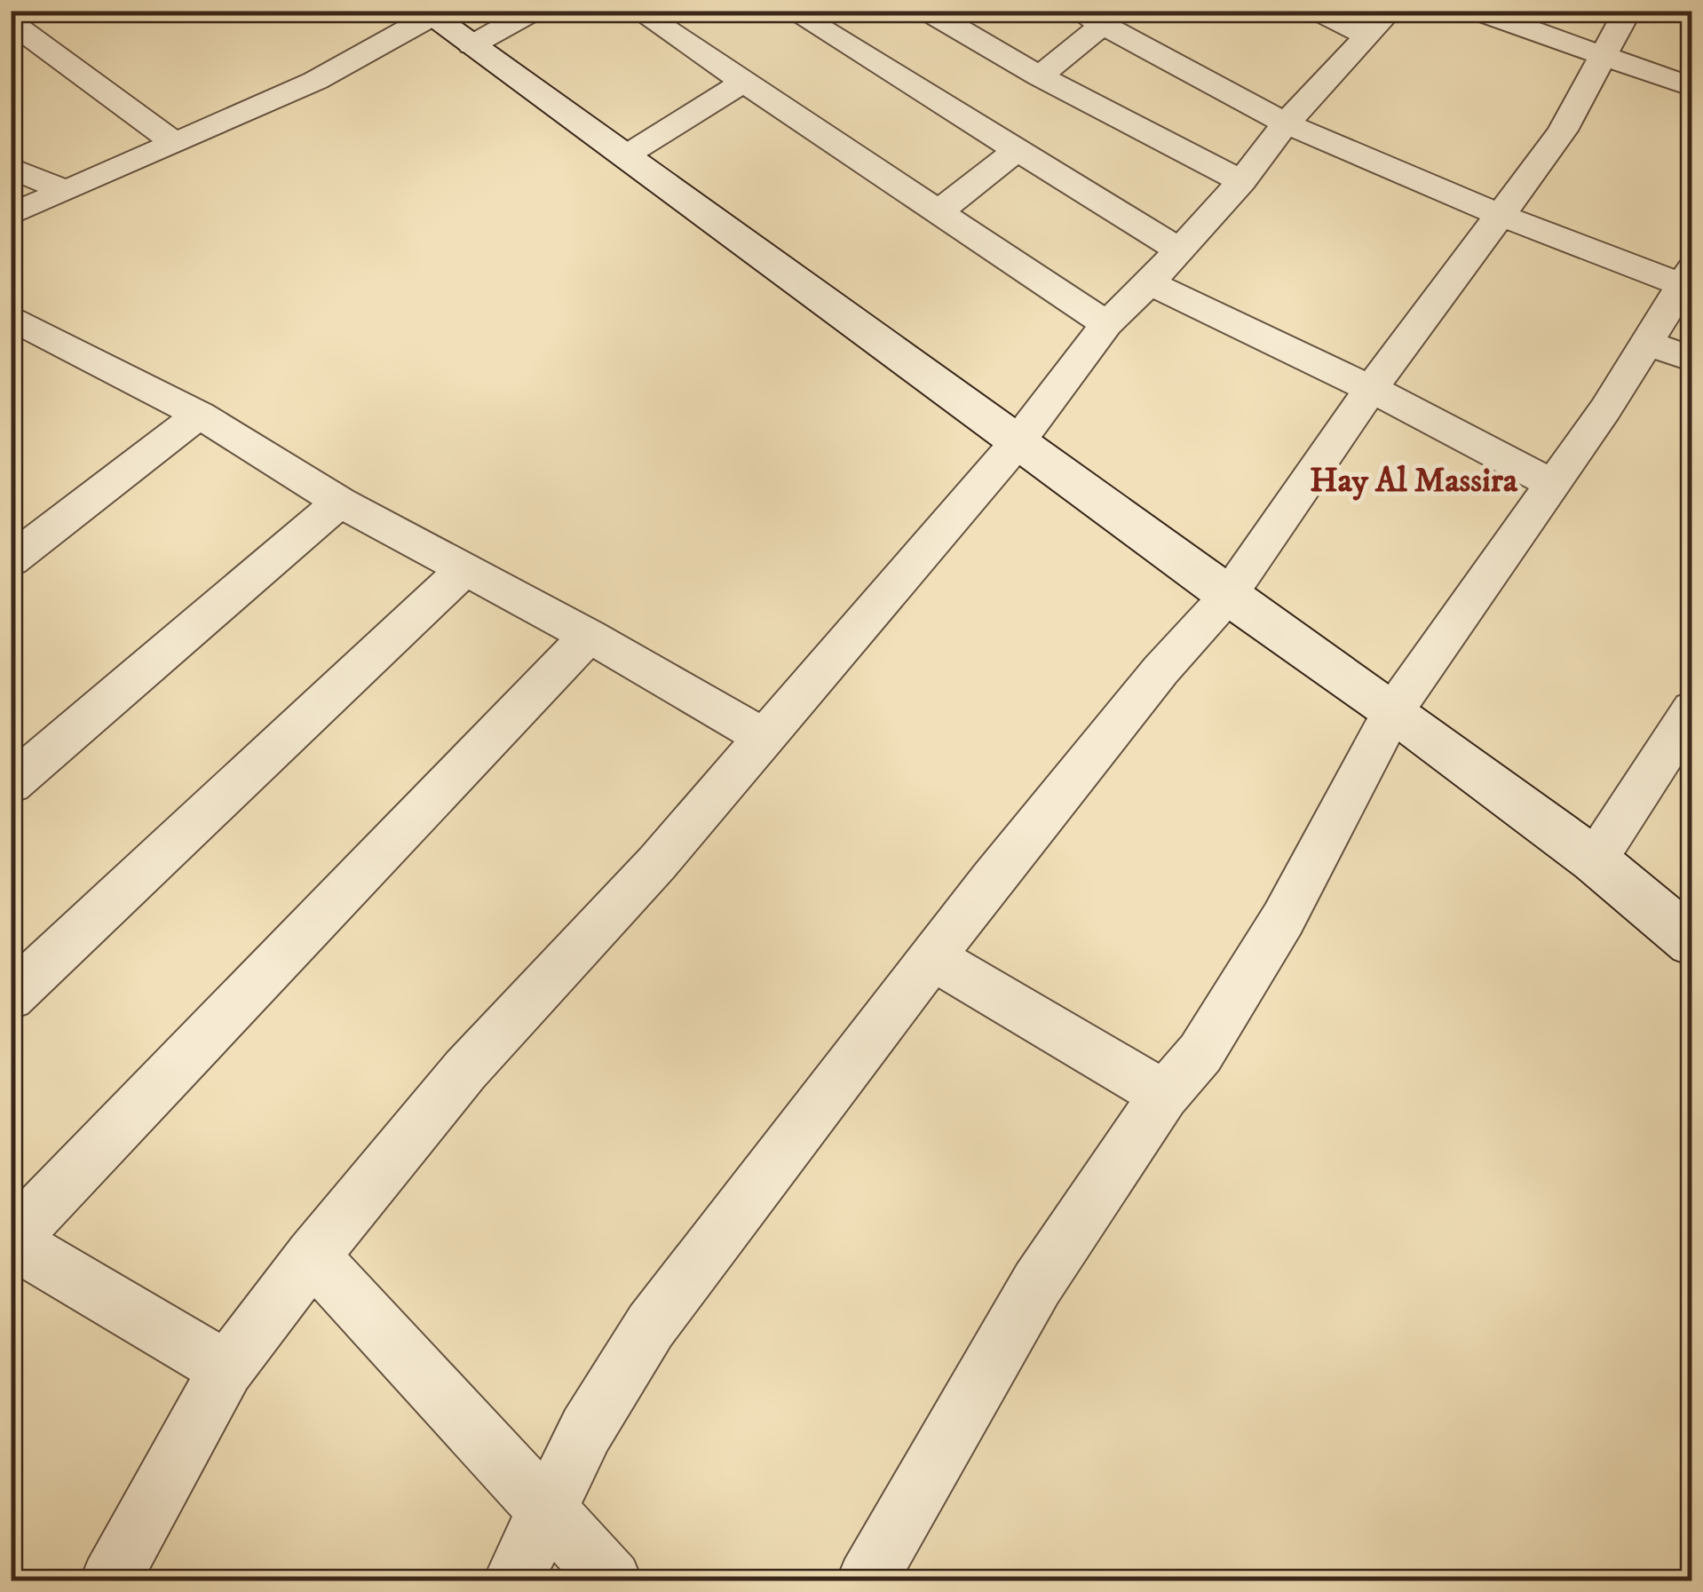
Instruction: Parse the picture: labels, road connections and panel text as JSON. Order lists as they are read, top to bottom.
{
  "districts": ["Hay Al Massira"]
}
